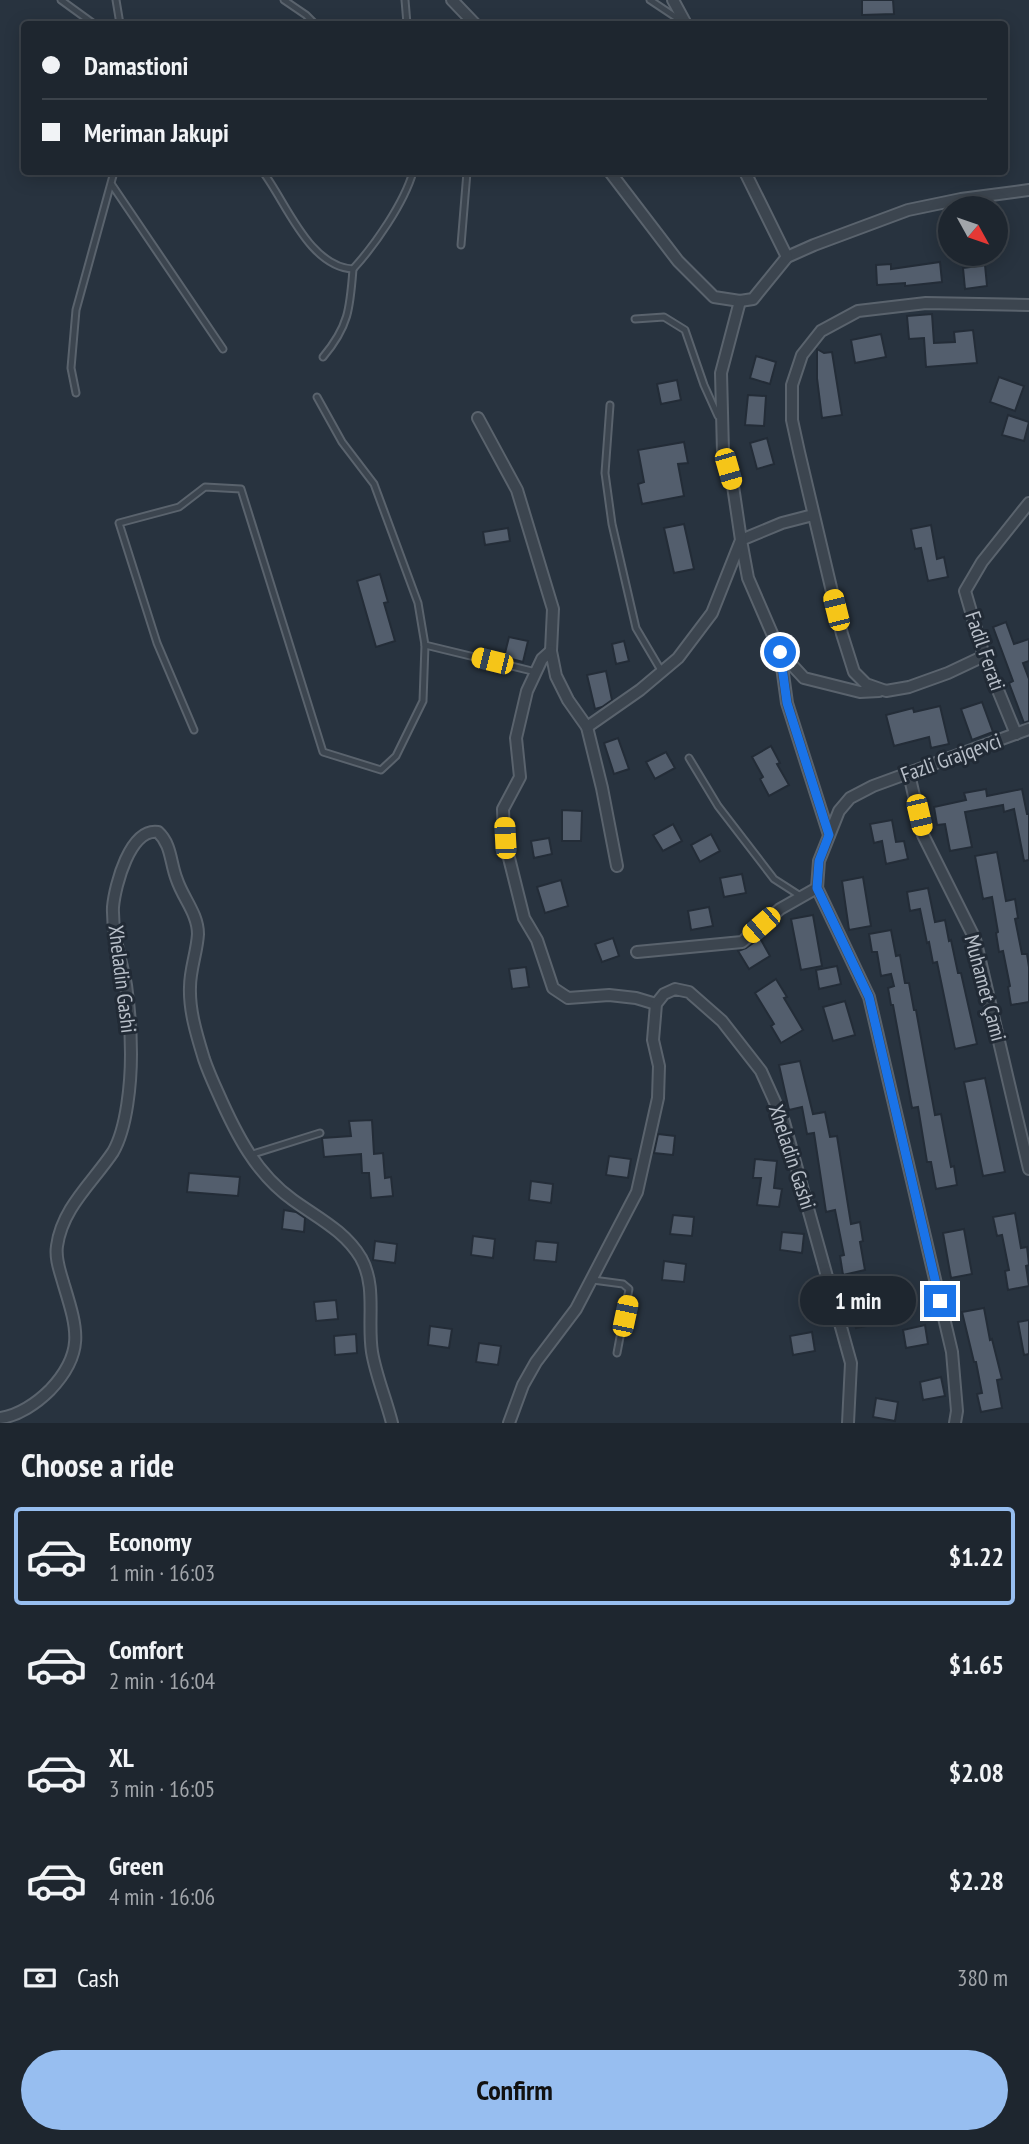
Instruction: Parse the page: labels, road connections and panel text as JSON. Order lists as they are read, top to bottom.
{
  "streets": {
    "street": [
      "Fadil Ferati",
      "Fazli Grajqevci",
      "Xheladin Gashi",
      "Muhamet Çami"
    ]
  },
  "crossings": [
    ["Fadil Ferati", "Fazli Grajqevci"],
    ["Fazli Grajqevci", "Muhamet Çami"]
  ],
  "north": "bottom right",
  "page": {
    "banner": ["Damastioni", "Meriman Jakupi"],
    "bubble": "1 min",
    "heading": "Choose a ride",
    "list": [
      {
        "name": "Economy",
        "note": "1 min · 16:03",
        "value": "$1.22"
      },
      {
        "name": "Comfort",
        "note": "2 min · 16:04",
        "value": "$1.65"
      },
      {
        "name": "XL",
        "note": "3 min · 16:05",
        "value": "$2.08"
      },
      {
        "name": "Green",
        "note": "4 min · 16:06",
        "value": "$2.28"
      }
    ],
    "pay": ["Cash", "380 m"],
    "buttons": "Confirm"
  }
}
